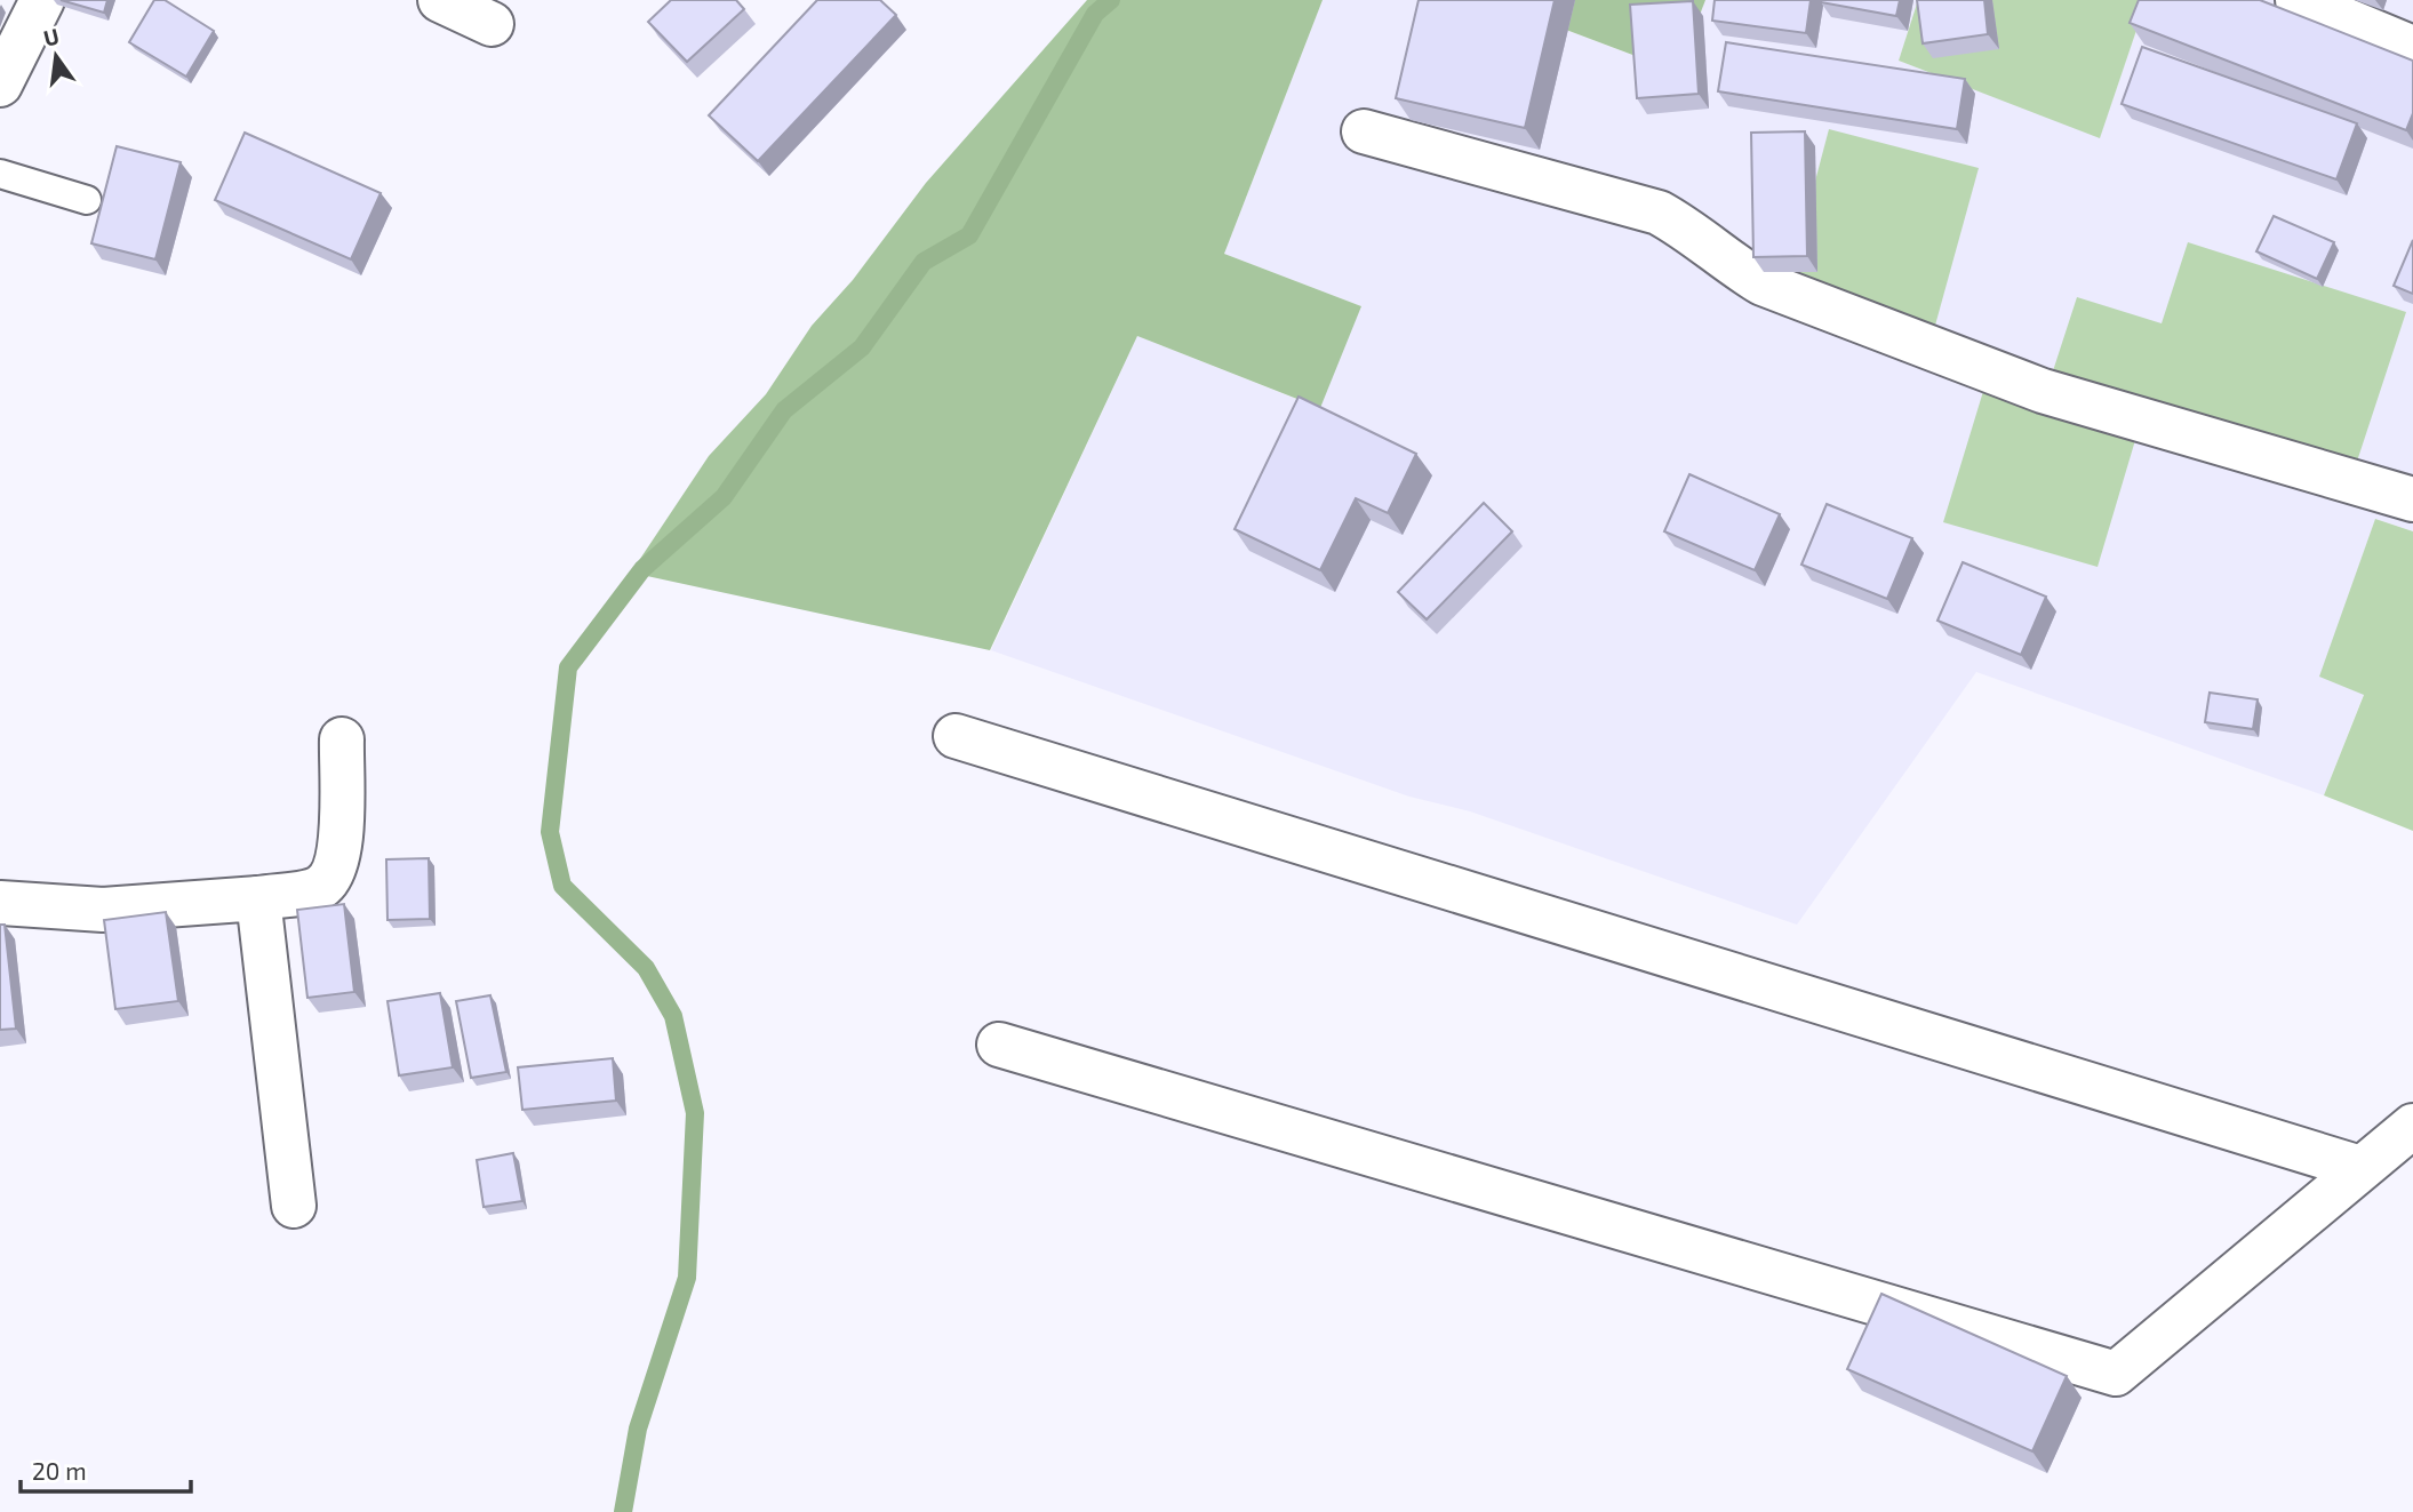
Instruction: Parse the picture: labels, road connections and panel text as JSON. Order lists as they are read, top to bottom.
{
  "scale_bar": "20 m",
  "north": "top"
}
